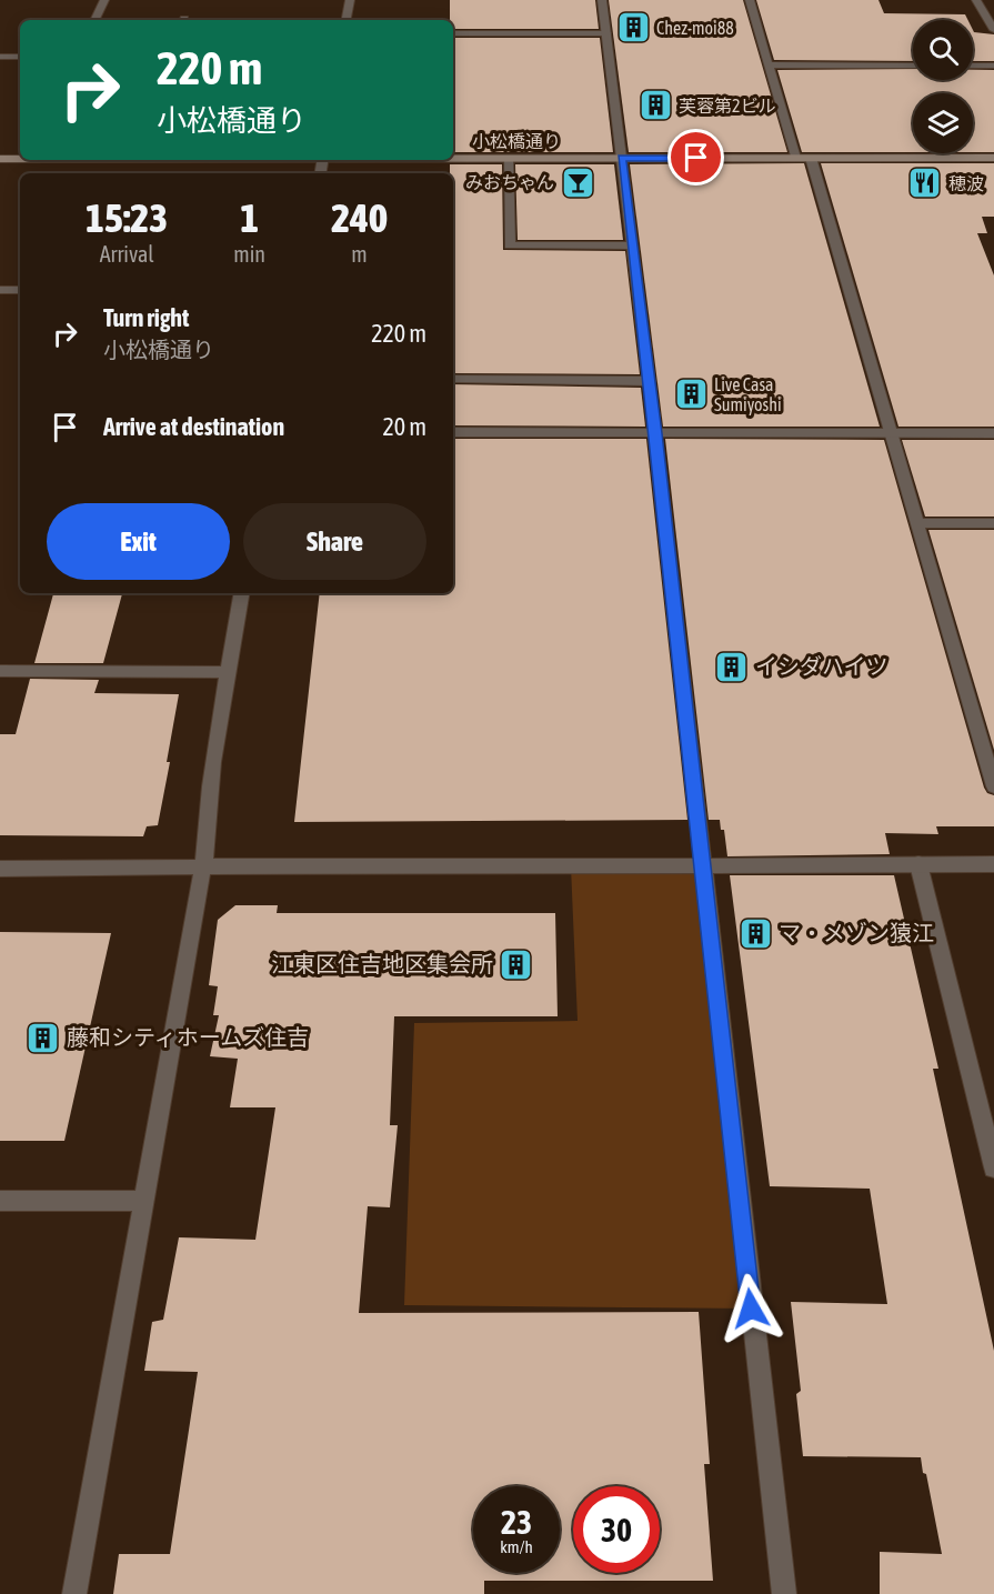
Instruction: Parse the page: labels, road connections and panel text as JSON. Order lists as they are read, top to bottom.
{
  "streets": {
    "street": ["小松橋通り"]
  },
  "places": {
    "building": [
      "Chez-moi88",
      "芙蓉第2ビル",
      "Live Casa Sumiyoshi",
      "イシダハイツ",
      "マ・メゾン猿江",
      "江東区住吉地区集会所",
      "藤和シティホームズ住吉"
    ],
    "bar": ["みおちゃん"],
    "restaurant": ["穂波"]
  },
  "page": {
    "turn": ["220 m", "小松橋通り"],
    "eta": [
      "15:23",
      "Arrival",
      "1",
      "min",
      "240",
      "m"
    ],
    "list": [
      {
        "name": "Turn right",
        "note": "小松橋通り",
        "value": "220 m"
      },
      {
        "name": "Arrive at destination",
        "value": "20 m"
      }
    ],
    "buttons": ["Exit", "Share"],
    "speed": "23 km/h",
    "limit": "30"
  }
}
